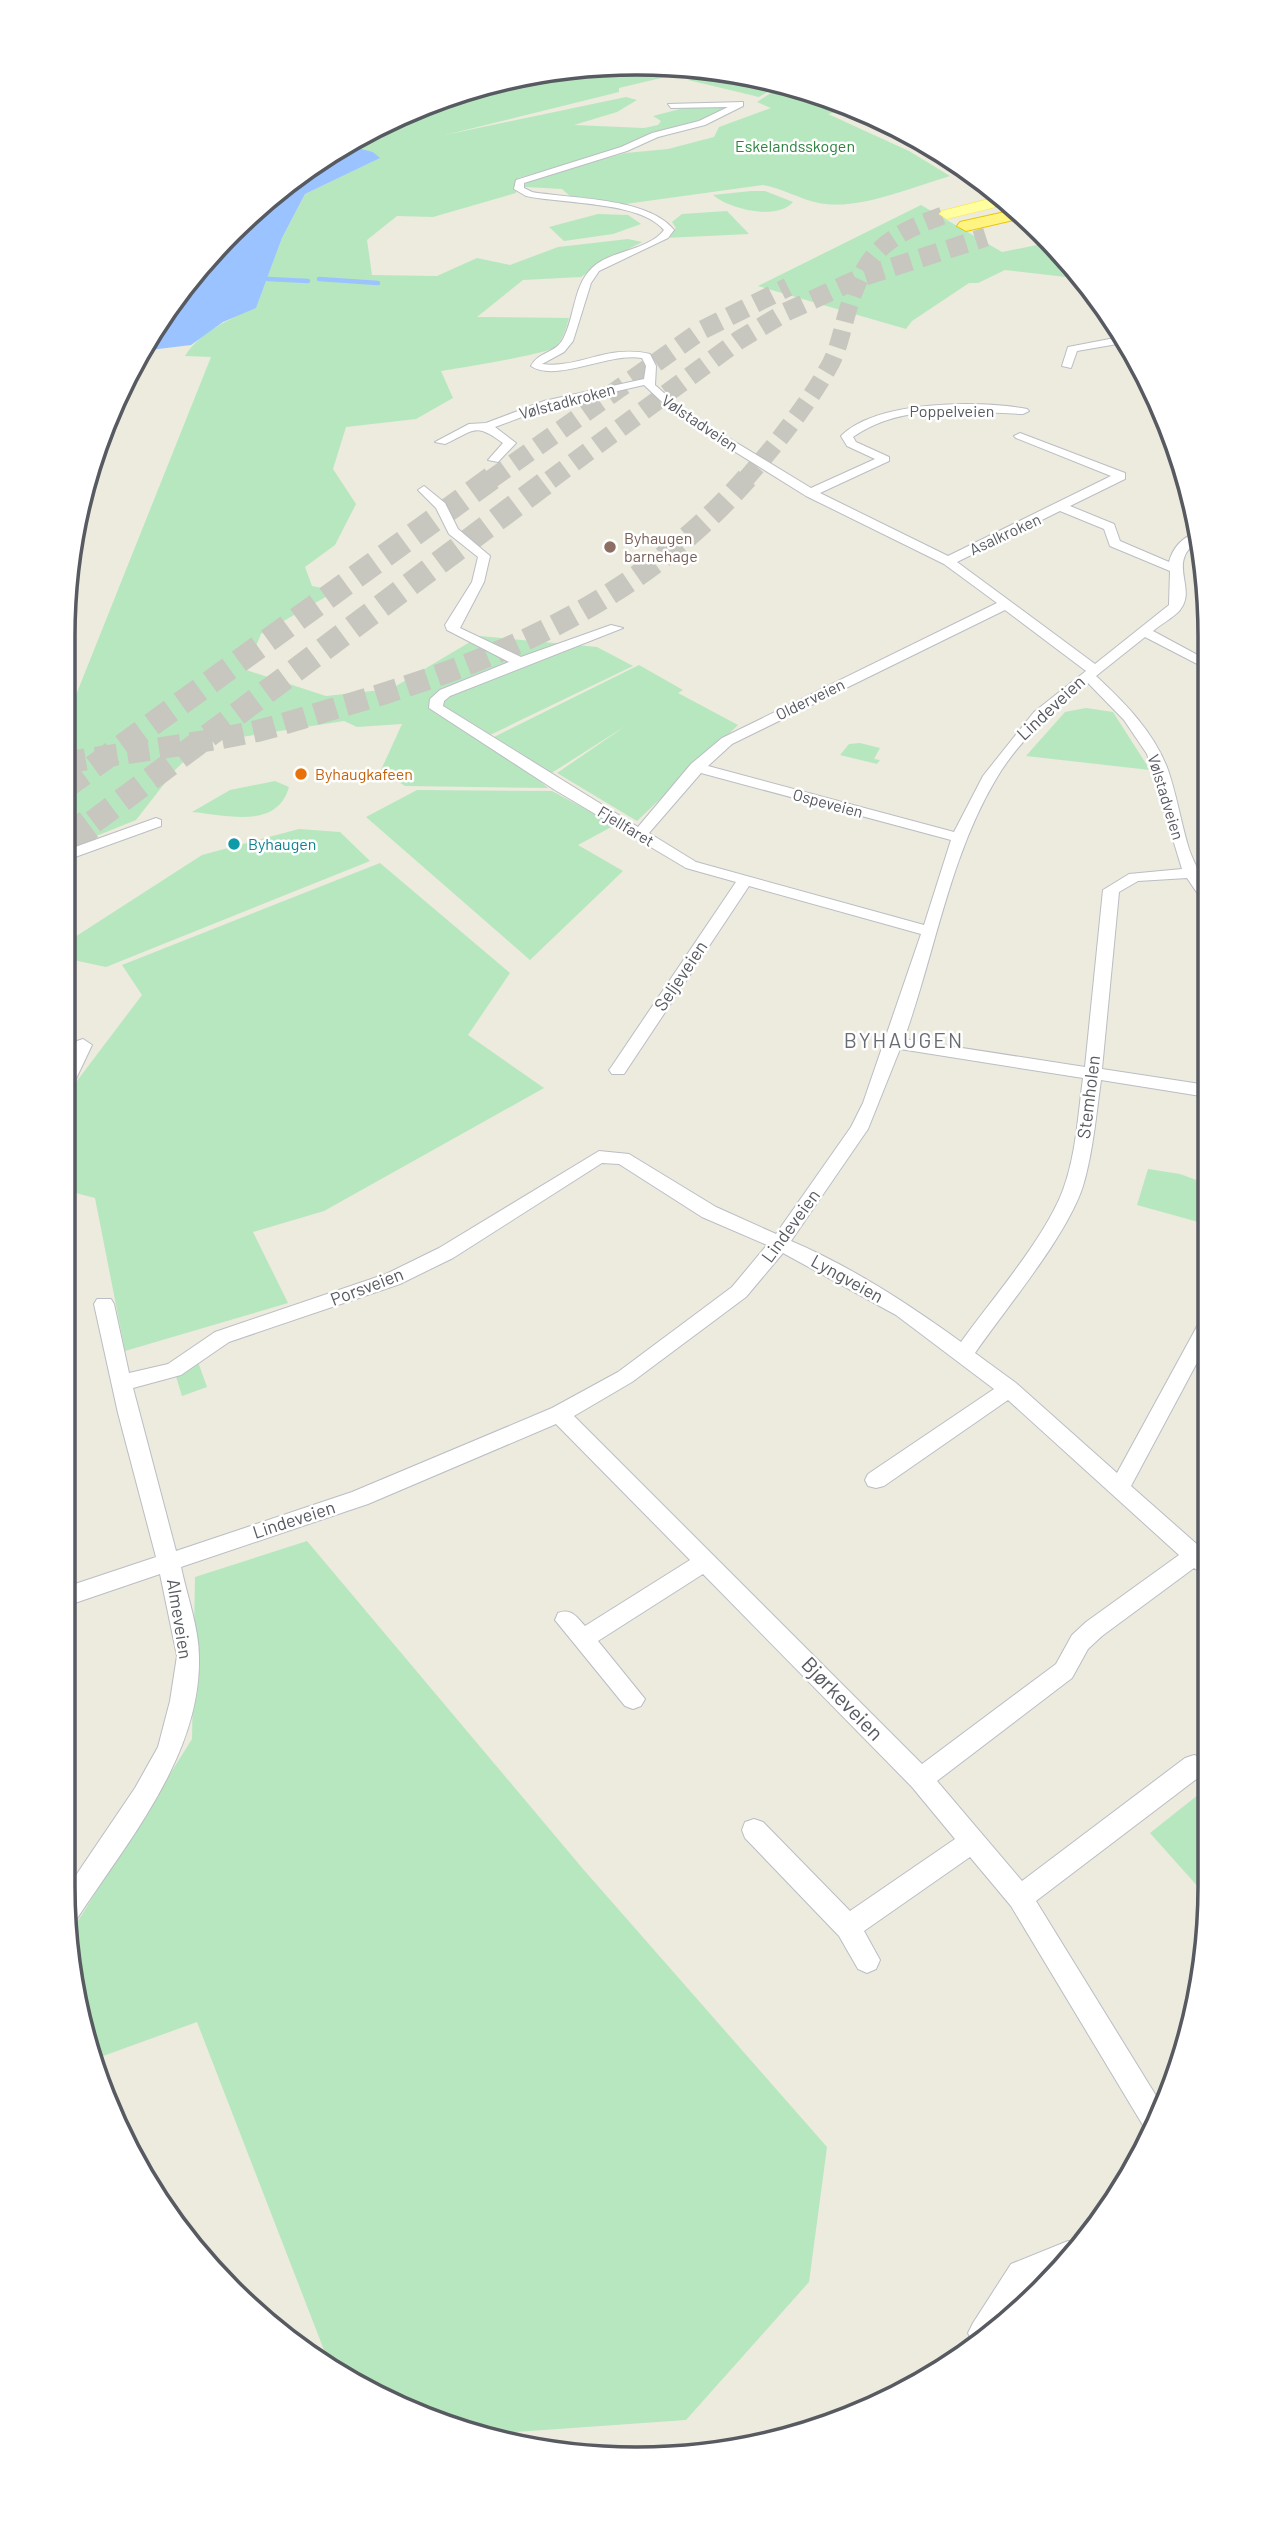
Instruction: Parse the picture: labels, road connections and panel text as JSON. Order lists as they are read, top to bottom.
{
  "streets": {
    "street": [
      "Vølstadkroken",
      "Poppelveien",
      "Vølstadveien",
      "Asalkroken",
      "Olderveien",
      "Lindeveien",
      "Ospeveien",
      "Fjellfaret",
      "Seljeveien",
      "Stemholen",
      "Lyngveien",
      "Porsveien",
      "Almeveien",
      "Bjørkeveien"
    ]
  },
  "crossings": [
    ["Vølstadkroken", "Vølstadveien"],
    ["Poppelveien", "Vølstadveien"],
    ["Vølstadveien", "Asalkroken"],
    ["Vølstadveien", "Olderveien"],
    ["Vølstadveien", "Lindeveien"],
    ["Vølstadveien", "Stemholen"],
    ["Asalkroken", "Lindeveien"],
    ["Olderveien", "Ospeveien"],
    ["Olderveien", "Fjellfaret"],
    ["Lindeveien", "Ospeveien"],
    ["Lindeveien", "Fjellfaret"],
    ["Lindeveien", "Lyngveien"],
    ["Lindeveien", "Almeveien"],
    ["Lindeveien", "Bjørkeveien"],
    ["Fjellfaret", "Seljeveien"],
    ["Stemholen", "Lyngveien"],
    ["Lyngveien", "Porsveien"],
    ["Lyngveien", "Bjørkeveien"],
    ["Porsveien", "Almeveien"]
  ],
  "districts": ["BYHAUGEN"],
  "parks": ["Eskelandsskogen"],
  "places": ["Byhaugen barnehage", "Byhaugkafeen", "Byhaugen"]
}
